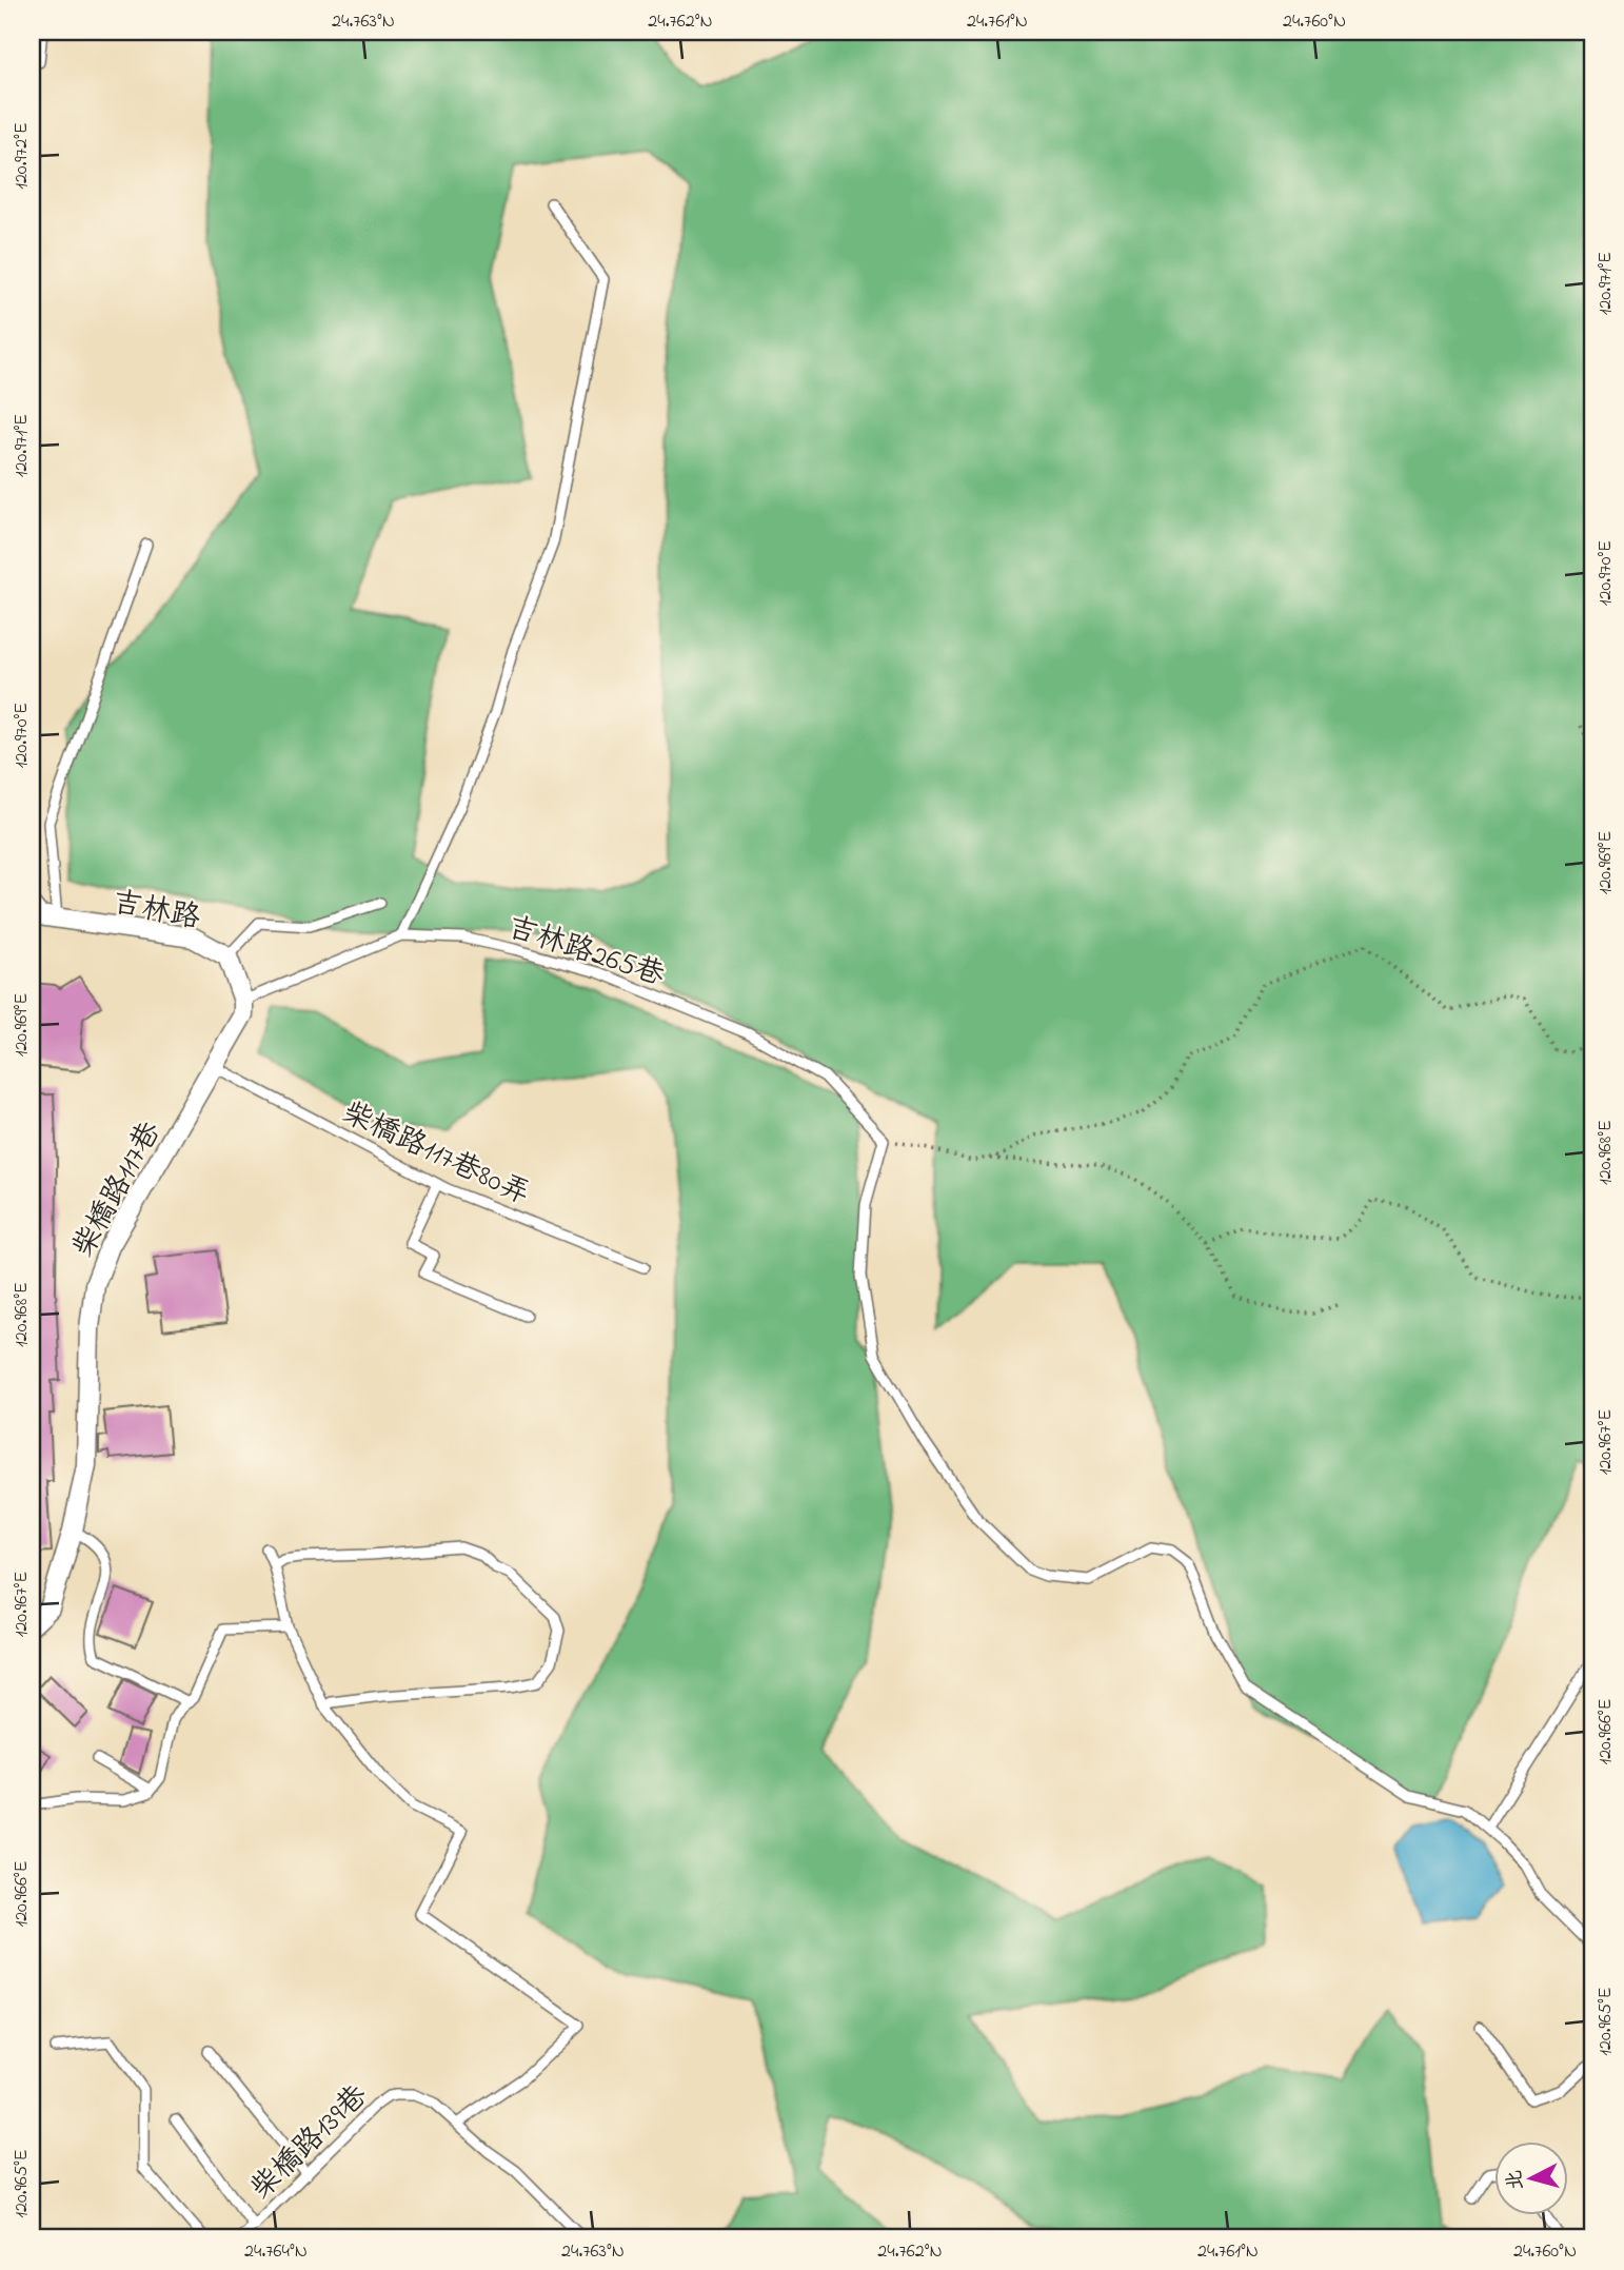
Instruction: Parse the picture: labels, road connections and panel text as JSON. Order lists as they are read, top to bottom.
{
  "streets": {
    "street": ["吉林路", "柴橋路117巷"],
    "lane": ["吉林路265巷", "柴橋路117巷80弄", "柴橋路139巷"]
  },
  "crossings": [
    ["吉林路", "吉林路265巷"],
    ["吉林路", "柴橋路117巷"],
    ["吉林路265巷", "柴橋路117巷"],
    ["柴橋路117巷80弄", "柴橋路117巷"]
  ],
  "north": "left",
  "coordinates": [
    "24.763°N",
    "24.762°N",
    "24.761°N",
    "24.760°N",
    "120.972°E",
    "120.971°E",
    "120.970°E",
    "120.969°E",
    "120.968°E",
    "120.967°E",
    "120.966°E",
    "120.965°E",
    "24.764°N"
  ]
}
